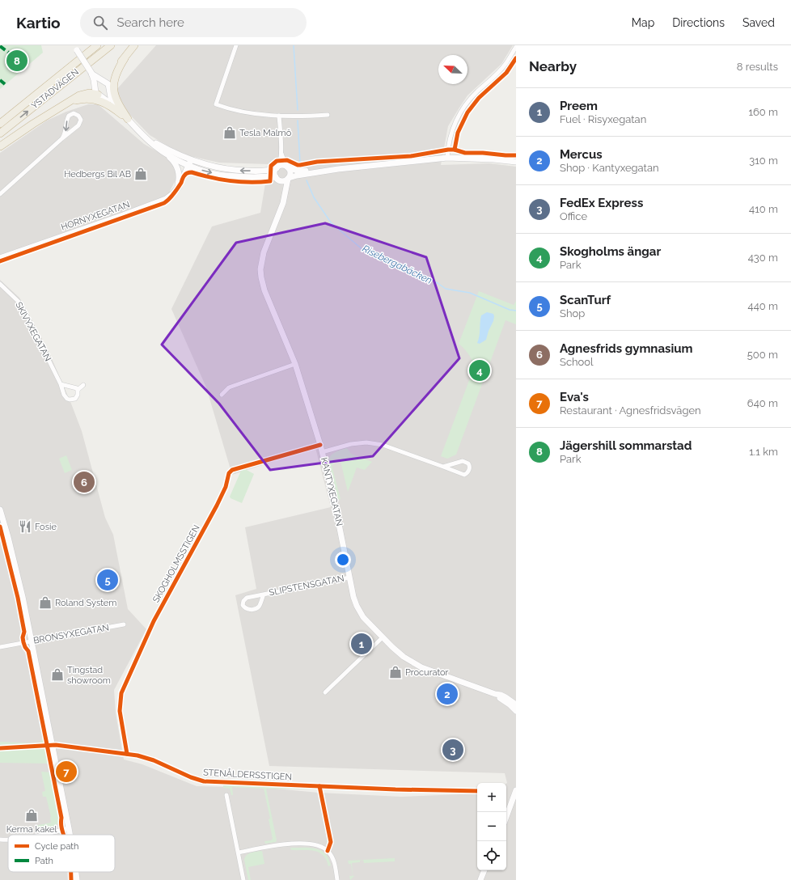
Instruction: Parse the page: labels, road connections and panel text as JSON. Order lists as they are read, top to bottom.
{
  "streets": {
    "highway": ["YSTADVÄGEN"],
    "main road": ["HORNYXEGATAN", "KANTYXEGATAN"],
    "street": ["SKIVYXEGATAN", "SLIPSTENSGATAN", "BRONSYXEGATAN"],
    "cycle path": ["SKOGHOLMSSTIGEN", "STENÅLDERSSTIGEN"]
  },
  "crossings": [
    ["KANTYXEGATAN", "SLIPSTENSGATAN"]
  ],
  "water": ["Risebergabäcken"],
  "places": {
    "shop": [
      "Tesla Malmö",
      "Hedbergs Bil AB",
      "Roland System",
      "Procurator",
      "Tingstad showroom",
      "Kerma kakel"
    ],
    "restaurant": ["Fosie"]
  },
  "legend": ["Cycle path", "Path"],
  "north": "top left",
  "page": {
    "header": "Kartio",
    "search": "Search here",
    "nav": ["Map", "Directions", "Saved"],
    "heading": ["Nearby", "8 results"],
    "pins": [
      "8",
      "4",
      "6",
      "5",
      "1",
      "2",
      "3",
      "7"
    ],
    "list": [
      {
        "mark": "1",
        "name": "Preem",
        "note": "Fuel · Risyxegatan",
        "value": "160 m"
      },
      {
        "mark": "2",
        "name": "Mercus",
        "note": "Shop · Kantyxegatan",
        "value": "310 m"
      },
      {
        "mark": "3",
        "name": "FedEx Express",
        "note": "Office",
        "value": "410 m"
      },
      {
        "mark": "4",
        "name": "Skogholms ängar",
        "note": "Park",
        "value": "430 m"
      },
      {
        "mark": "5",
        "name": "ScanTurf",
        "note": "Shop",
        "value": "440 m"
      },
      {
        "mark": "6",
        "name": "Agnesfrids gymnasium",
        "note": "School",
        "value": "500 m"
      },
      {
        "mark": "7",
        "name": "Eva's",
        "note": "Restaurant · Agnesfridsvägen",
        "value": "640 m"
      },
      {
        "mark": "8",
        "name": "Jägershill sommarstad",
        "note": "Park",
        "value": "1.1 km"
      }
    ],
    "map_buttons": ["+", "−"]
  }
}
